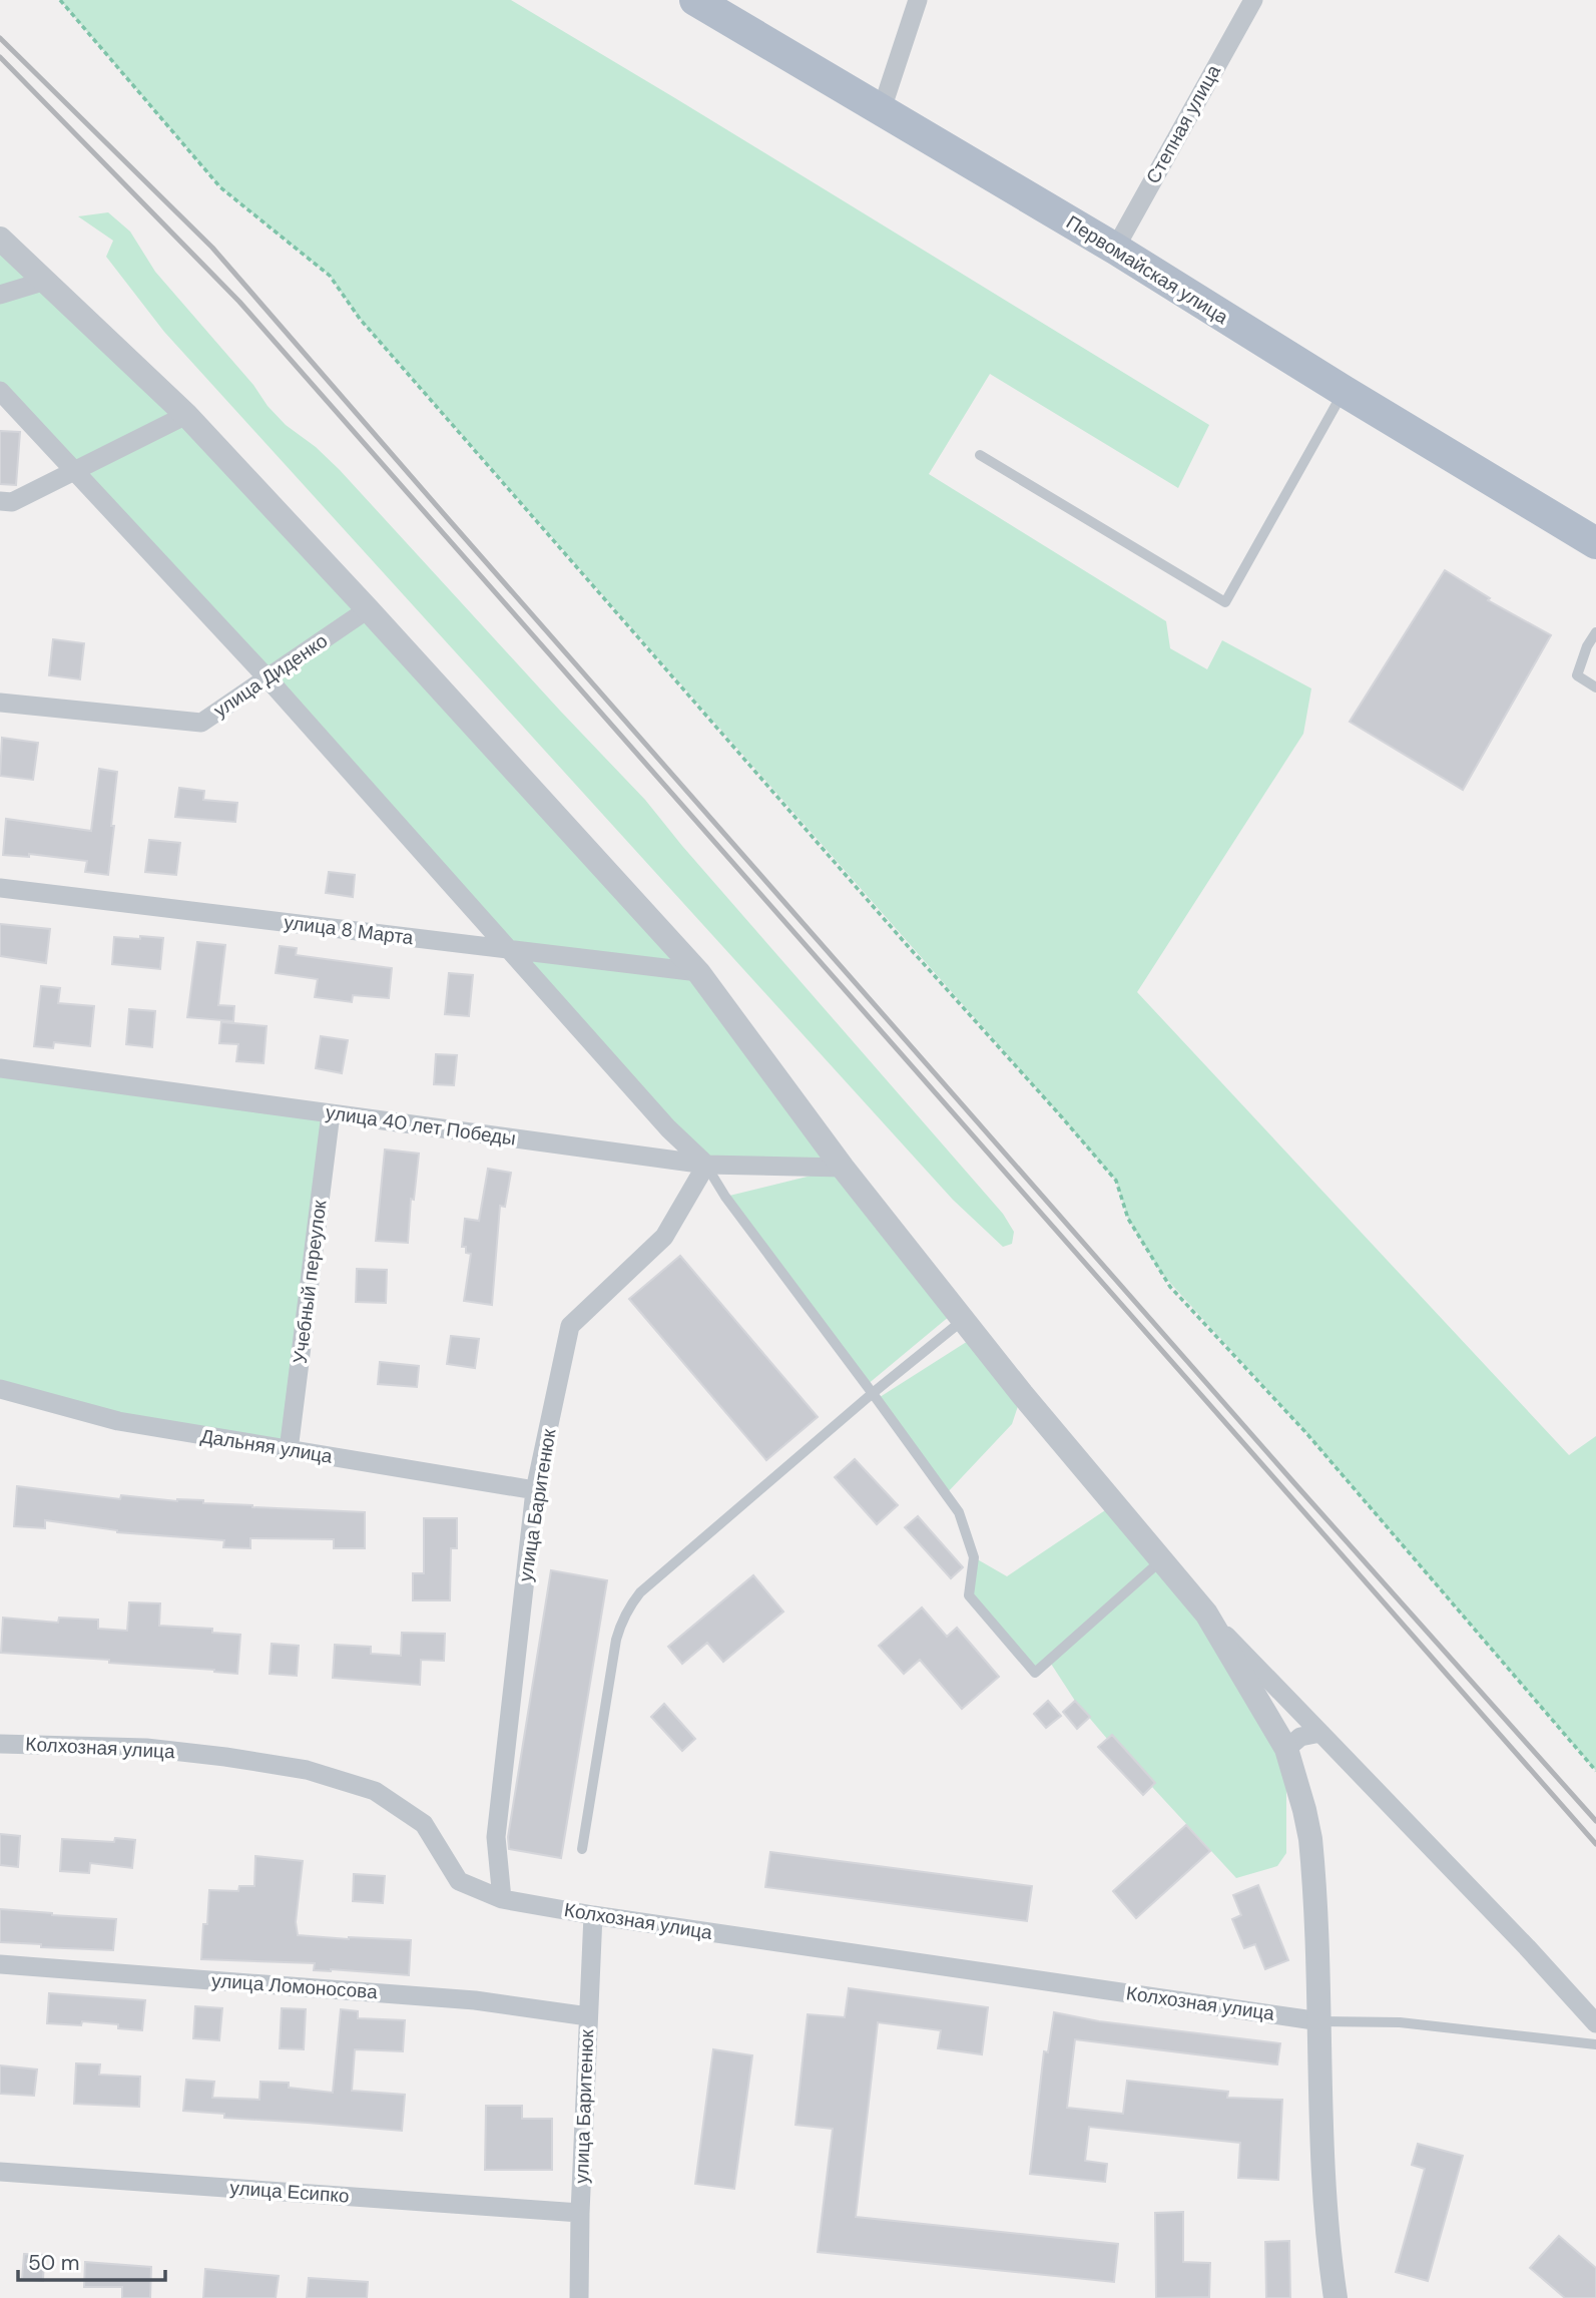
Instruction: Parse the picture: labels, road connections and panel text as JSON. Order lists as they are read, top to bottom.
{
  "streets": {
    "main road": ["Первомайская улица"],
    "street": [
      "Степная улица",
      "улица Диденко",
      "улица 8 Марта",
      "улица 40 лет Победы",
      "Учебный переулок",
      "Дальняя улица",
      "улица Баритенюк",
      "Колхозная улица",
      "улица Ломоносова",
      "улица Есипко"
    ]
  },
  "crossings": [
    ["Степная улица", "Первомайская улица"],
    ["улица 40 лет Победы", "Учебный переулок"],
    ["улица 40 лет Победы", "улица Баритенюк"],
    ["Учебный переулок", "Дальняя улица"],
    ["Дальняя улица", "улица Баритенюк"],
    ["улица Баритенюк", "Колхозная улица"],
    ["улица Баритенюк", "улица Ломоносова"],
    ["улица Баритенюк", "улица Есипко"]
  ],
  "scale_bar": "50 m"
}
